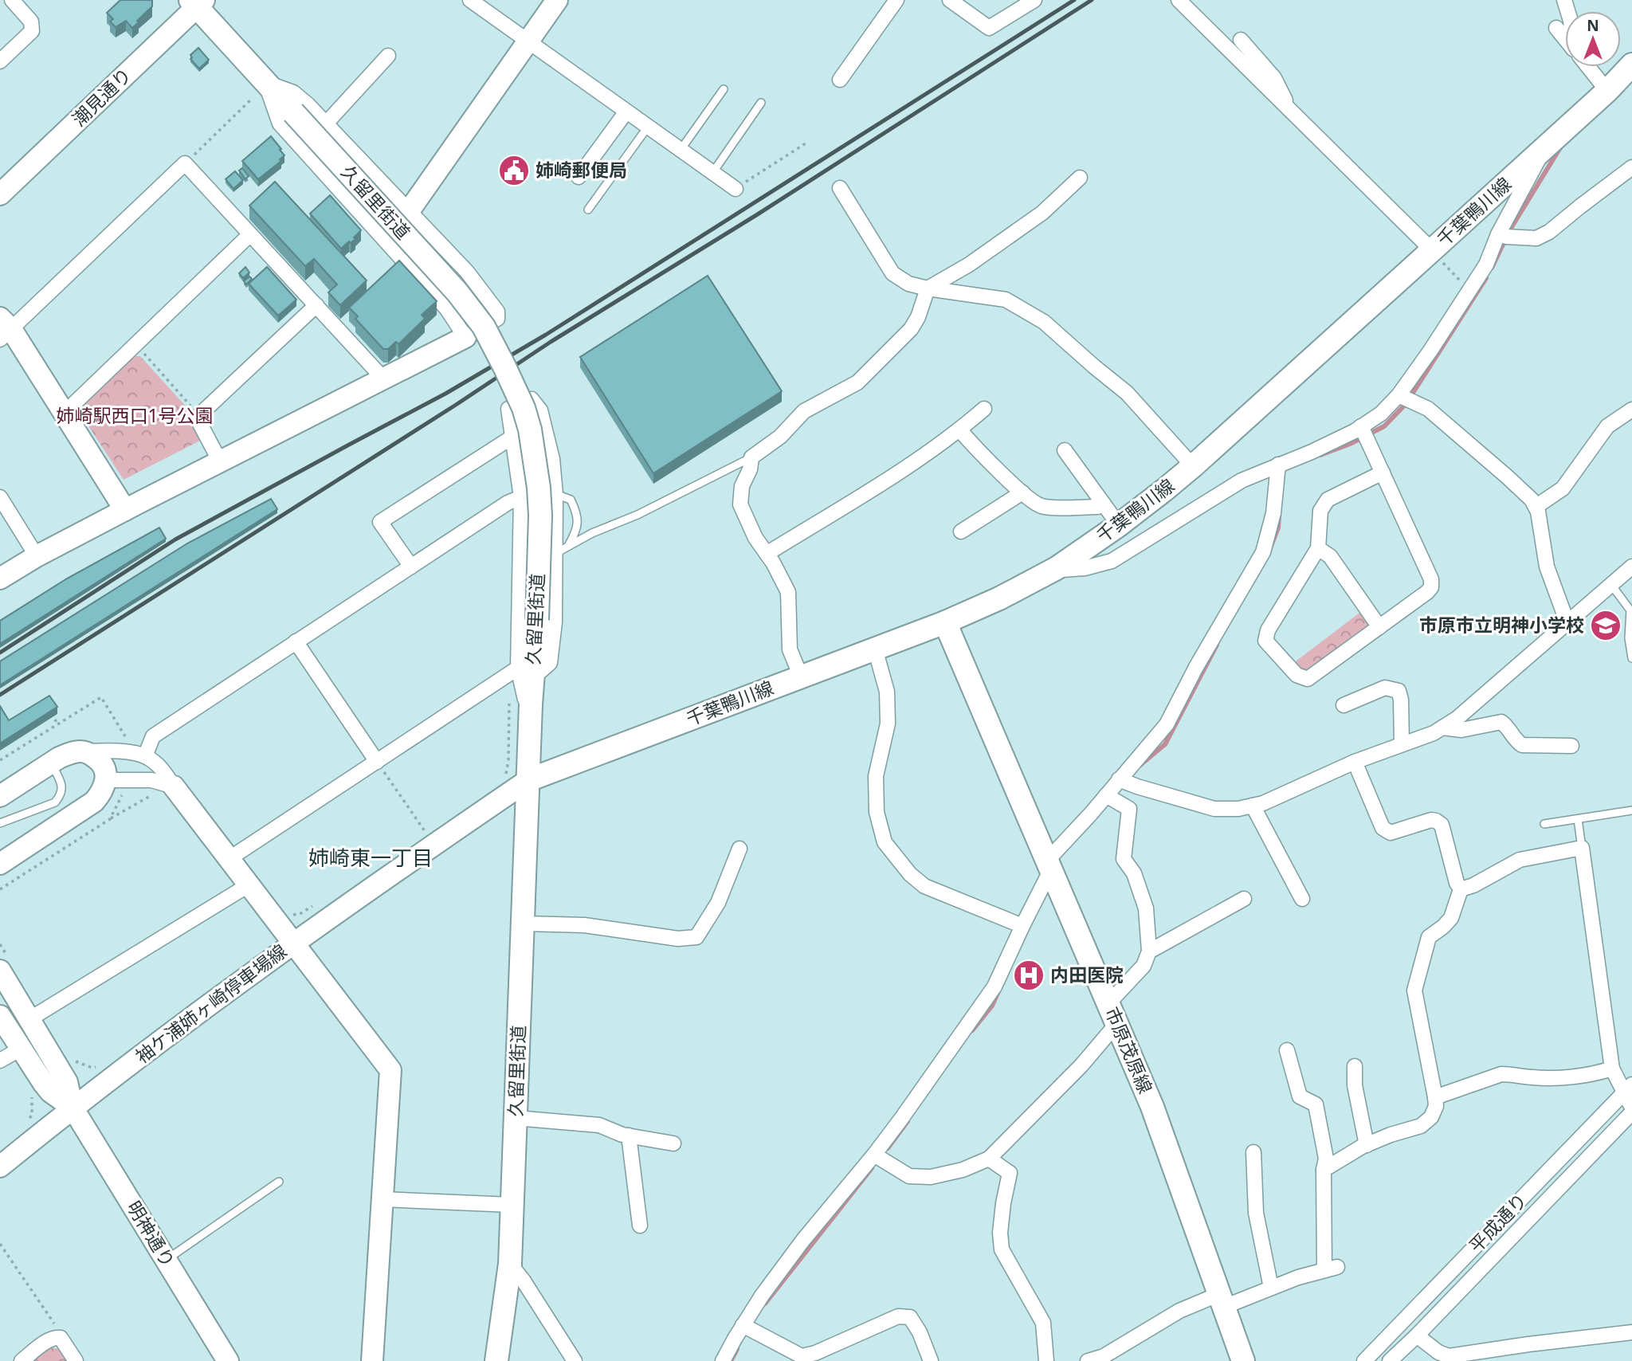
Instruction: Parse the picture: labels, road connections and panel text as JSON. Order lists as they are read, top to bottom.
{
  "streets": {
    "main road": ["久留里街道", "千葉鴨川線", "市原茂原線"],
    "street": [
      "潮見通り",
      "袖ケ浦姉ヶ崎停車場線",
      "平成通り",
      "明神通り"
    ]
  },
  "crossings": [
    ["潮見通り", "久留里街道"],
    ["久留里街道", "千葉鴨川線"],
    ["千葉鴨川線", "市原茂原線"],
    ["袖ケ浦姉ヶ崎停車場線", "明神通り"]
  ],
  "districts": ["姉崎東一丁目"],
  "parks": ["姉崎駅西口1号公園"],
  "places": {
    "public building": ["姉崎郵便局"],
    "school or university": ["市原市立明神小学校"],
    "hospital": ["内田医院"]
  },
  "north": "top"
}
